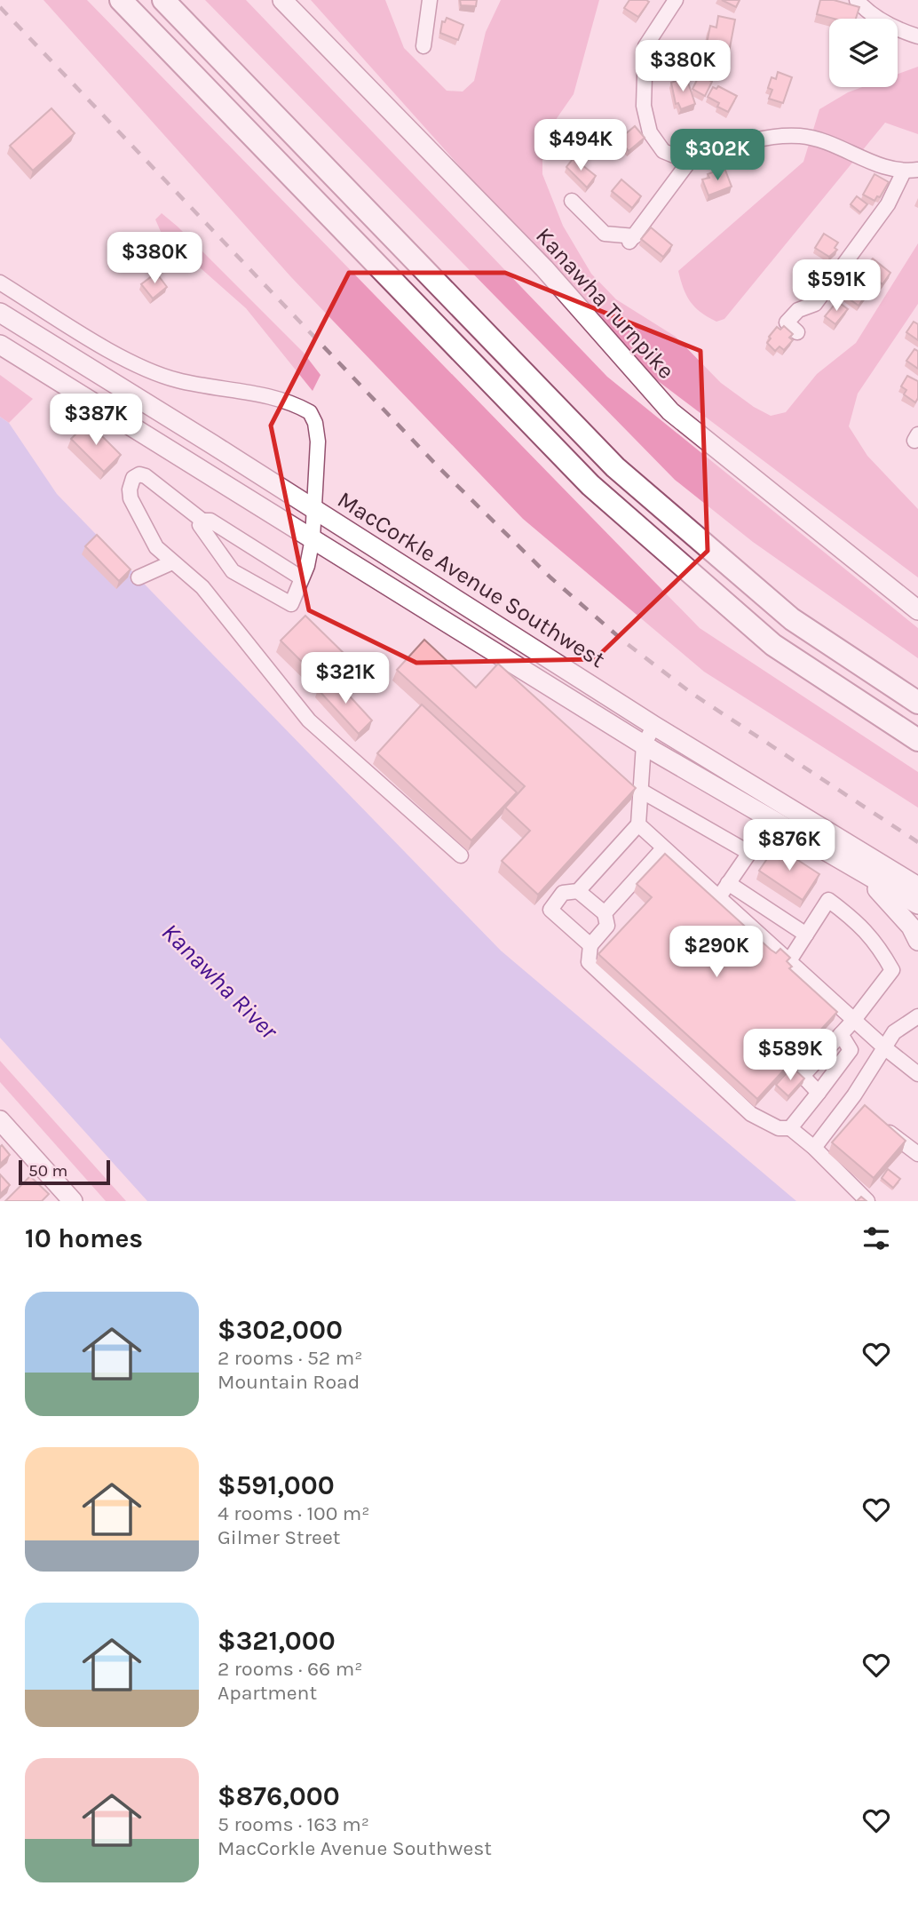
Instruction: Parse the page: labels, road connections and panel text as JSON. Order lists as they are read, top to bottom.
{
  "streets": {
    "main road": ["Kanawha Turnpike", "MacCorkle Avenue Southwest"]
  },
  "water": ["Kanawha River"],
  "scale_bar": "50 m",
  "page": {
    "price": [
      "$380K",
      "$494K",
      "$302K",
      "$380K",
      "$591K",
      "$387K",
      "$321K",
      "$876K",
      "$290K",
      "$589K"
    ],
    "scale": "50 m",
    "heading": "10 homes",
    "list": [
      {
        "name": "$302,000",
        "note": "2 rooms · 52 m² · Mountain Road"
      },
      {
        "name": "$591,000",
        "note": "4 rooms · 100 m² · Gilmer Street"
      },
      {
        "name": "$321,000",
        "note": "2 rooms · 66 m² · Apartment"
      },
      {
        "name": "$876,000",
        "note": "5 rooms · 163 m² · MacCorkle Avenue Southwest"
      }
    ]
  }
}
